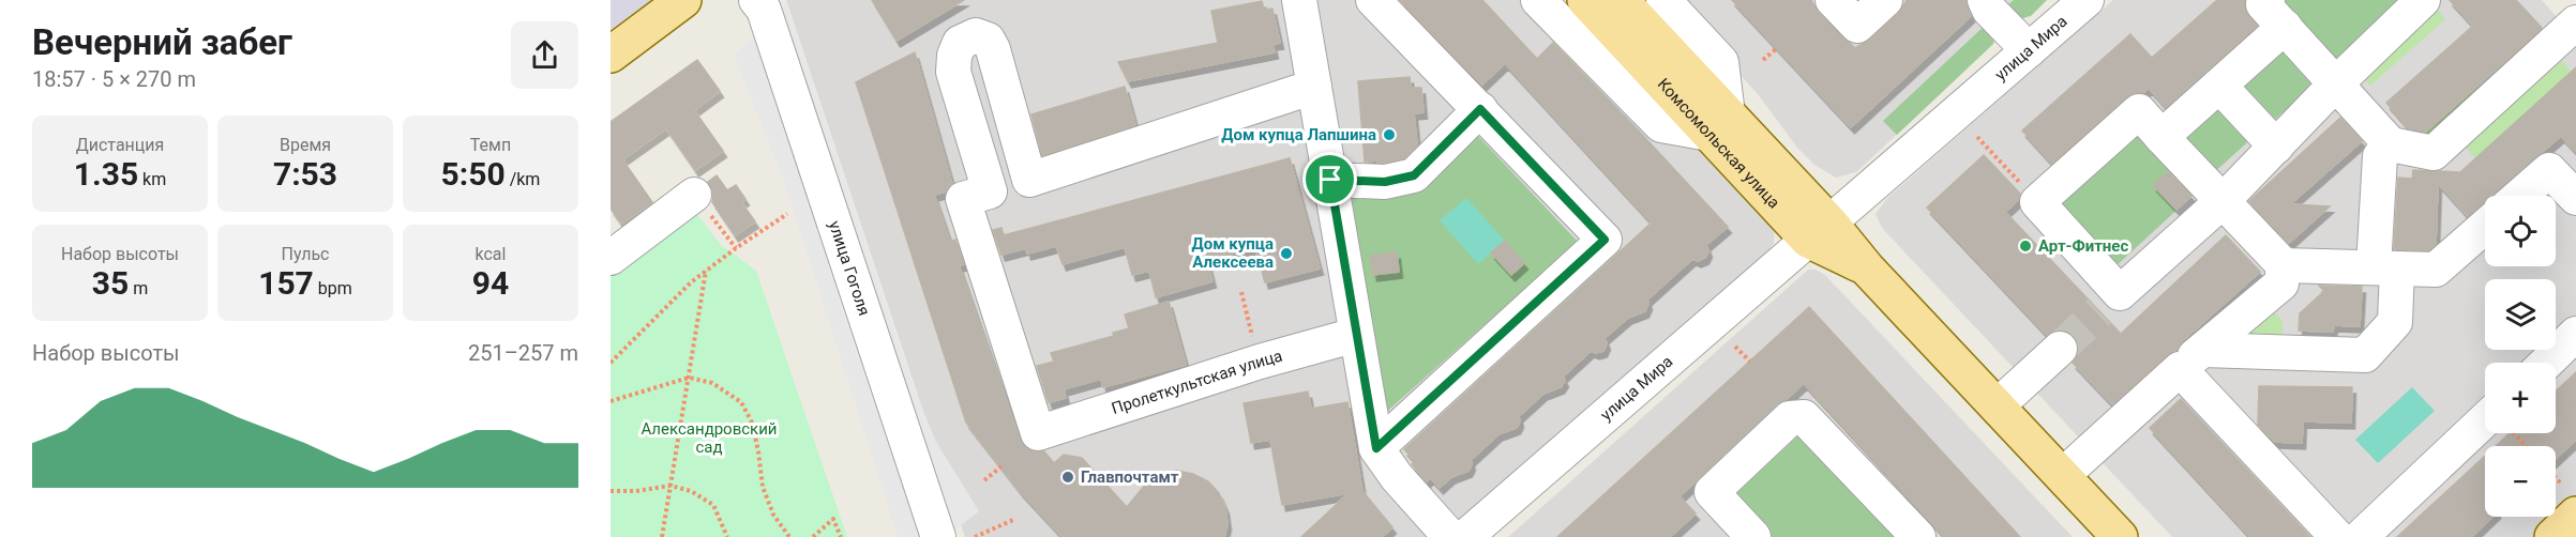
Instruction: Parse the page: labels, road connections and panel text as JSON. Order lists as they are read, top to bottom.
{
  "streets": {
    "main road": ["Комсомольская улица"],
    "street": ["улица Мира", "улица Гоголя", "Пролеткультская улица"]
  },
  "crossings": [
    ["улица Мира", "Комсомольская улица"]
  ],
  "parks": ["Александровский сад"],
  "places": [
    "Дом купца Лапшина",
    "Арт-Фитнес",
    "Дом купца Алексеева",
    "Главпочтамт"
  ],
  "page": {
    "heading": ["Вечерний забег", "18:57 · 5 × 270 m"],
    "stats": [
      ["Дистанция", "1.35 km"],
      ["Время", "7:53"],
      ["Темп", "5:50 /km"],
      ["Набор высоты", "35 m"],
      ["Пульс", "157 bpm"],
      ["kcal", "94"]
    ],
    "map_buttons": ["+", "−"],
    "chart": ["Набор высоты", "251–257 m"]
  }
}
